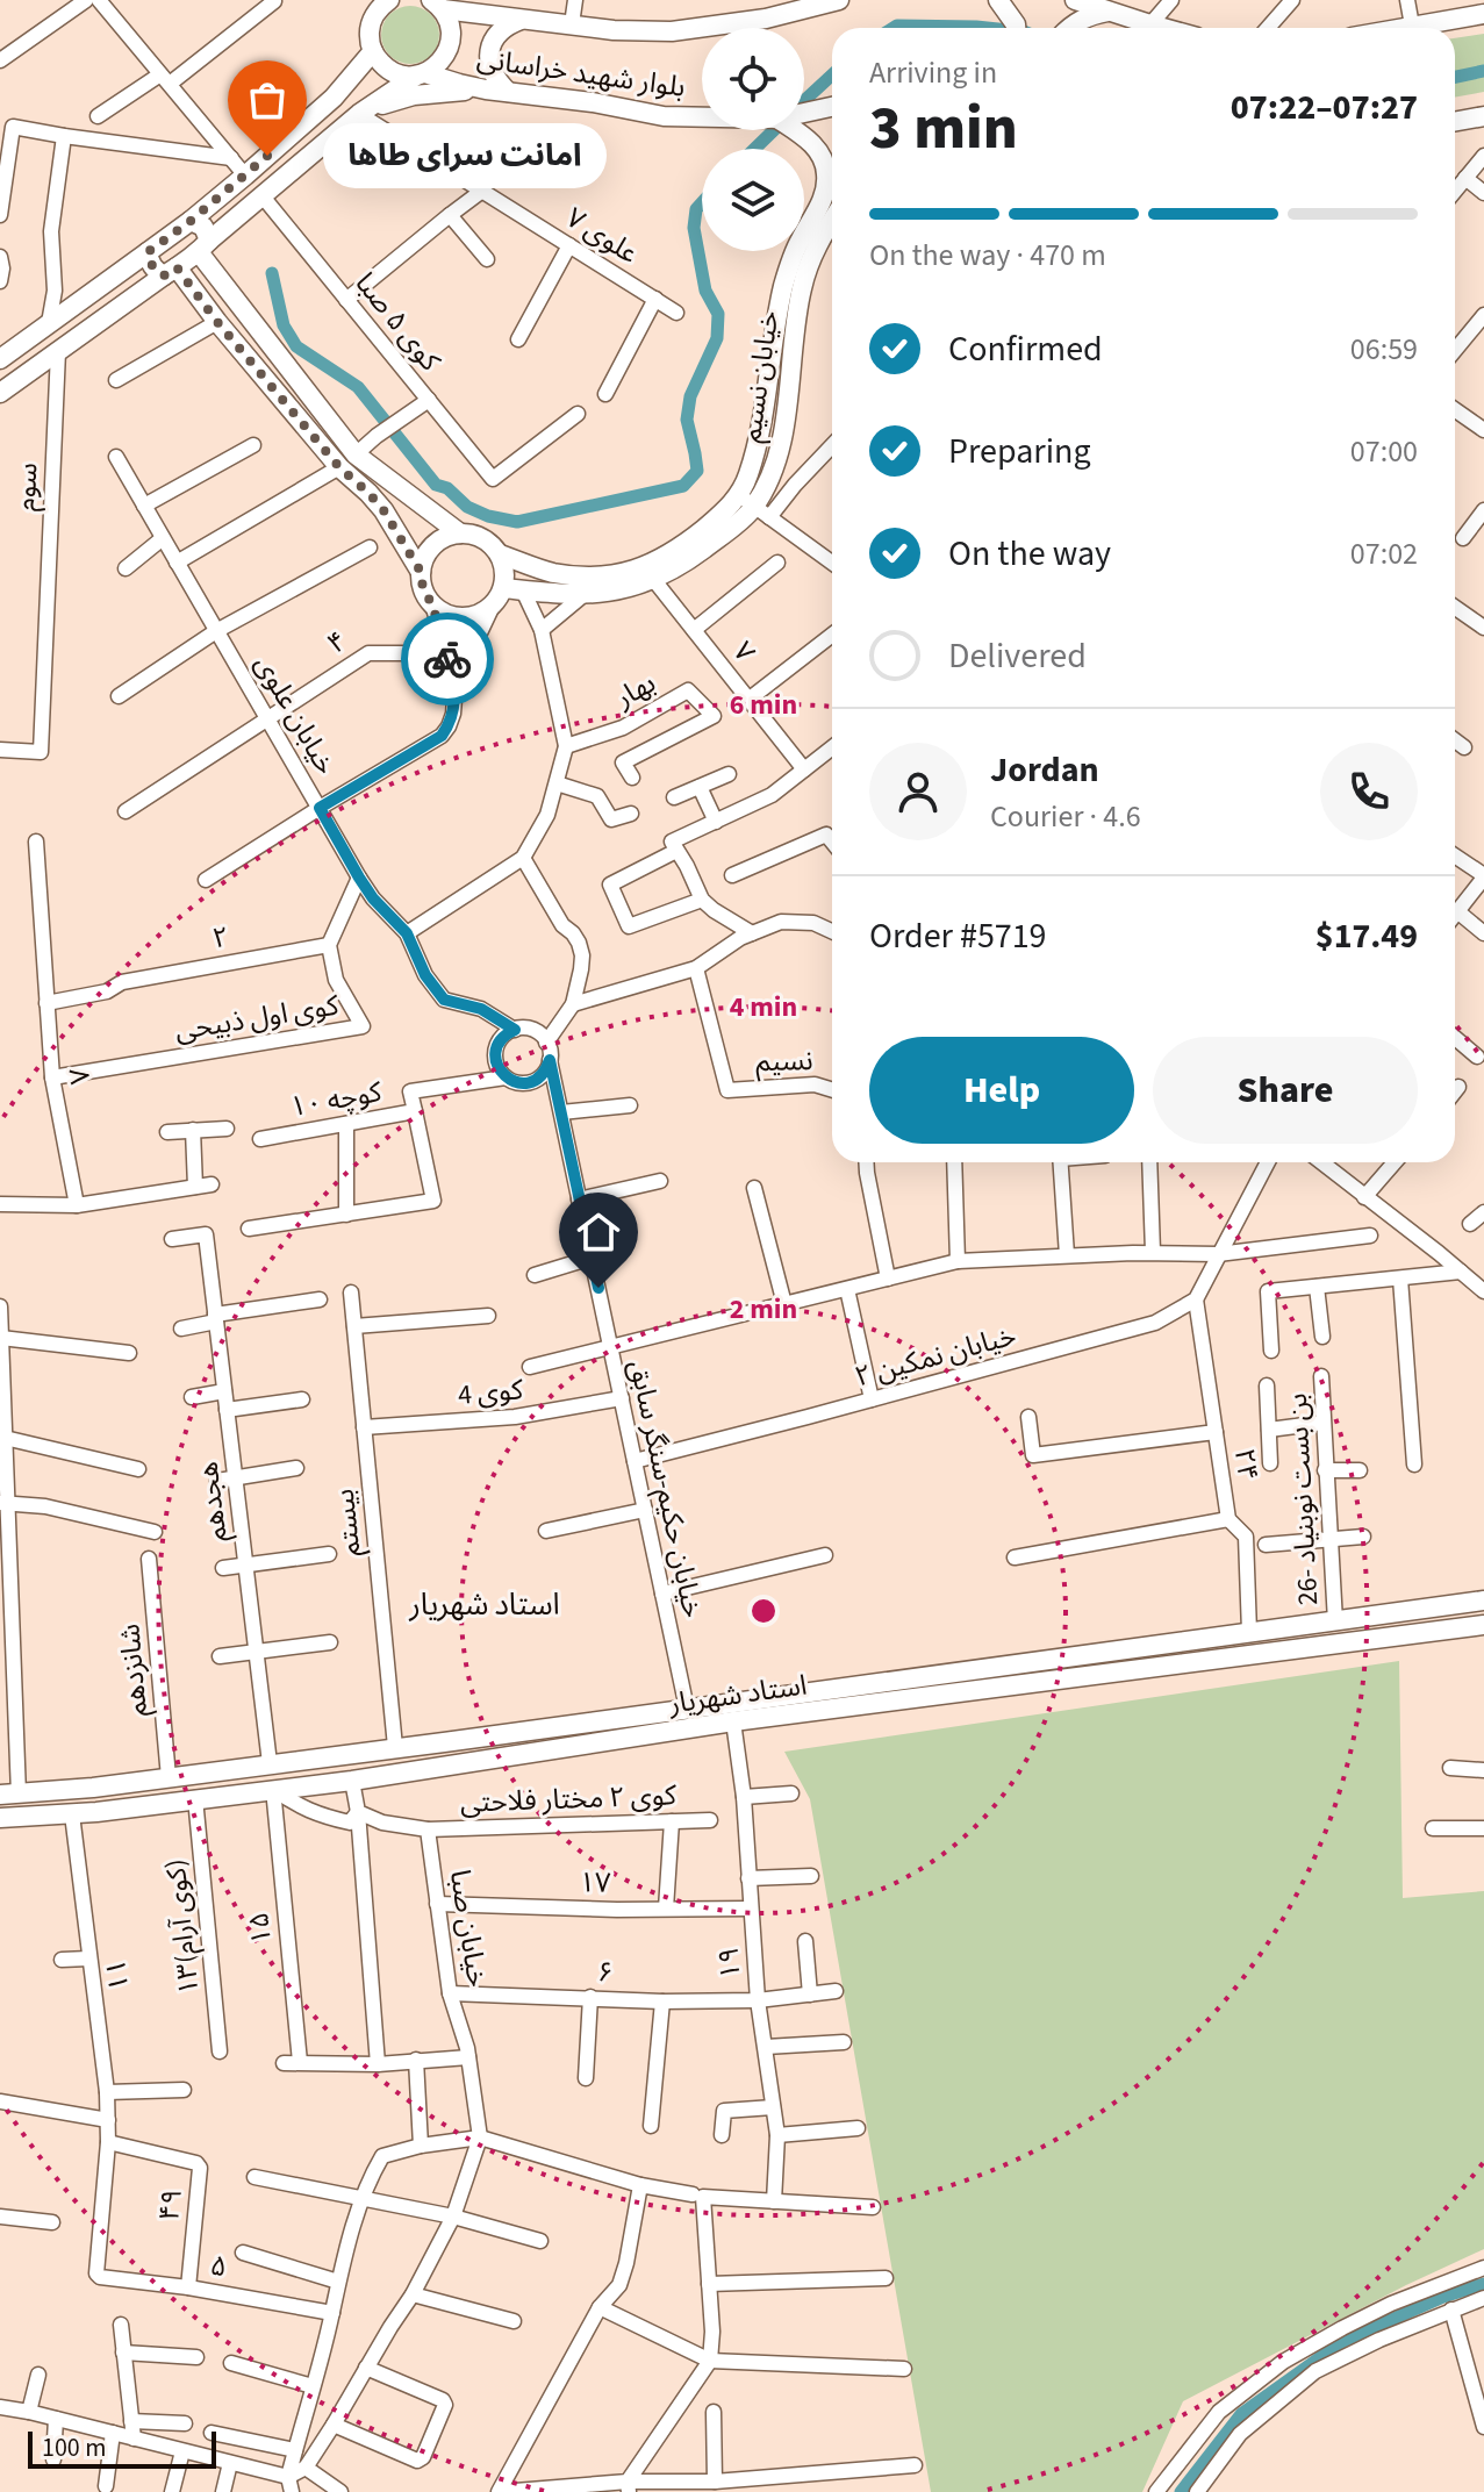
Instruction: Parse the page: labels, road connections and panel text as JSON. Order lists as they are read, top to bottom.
{
  "streets": {
    "main road": ["بلوار شهید خراسانی", "خیابان نسیم", "استاد شهریار"],
    "street": [
      "علوی ۷",
      "کوی ۵ صبا",
      "سوم",
      "۴",
      "۷",
      "بهار",
      "خیابان علوی",
      "۲",
      "کوی اول ذبیحی",
      "نسیم",
      "۸",
      "کوچه ۱۰",
      "خیابان نمکین ۲",
      "کوی 4",
      "۲۴",
      "خیابان حکیم-سنگر سابق",
      "26- بن بست نوبنیاد",
      "هجدهم",
      "بیستم",
      "شانزدهم",
      "کوی ۲ مختار فلاحتی",
      "۱۷",
      "۱۳(کوی آرام)",
      "۱۵",
      "خیابان صبا",
      "۱۹",
      "۶",
      "۱۱",
      "۴۹",
      "۵"
    ]
  },
  "crossings": [
    ["خیابان نسیم", "۷"],
    ["۴", "خیابان علوی"],
    ["خیابان علوی", "کوچه ۱۰"],
    ["خیابان علوی", "خیابان حکیم-سنگر سابق"],
    ["۲", "کوی اول ذبیحی"],
    ["۲", "۸"],
    ["کوی اول ذبیحی", "۸"],
    ["کوچه ۱۰", "خیابان حکیم-سنگر سابق"],
    ["خیابان نمکین ۲", "۲۴"],
    ["خیابان نمکین ۲", "خیابان حکیم-سنگر سابق"],
    ["کوی 4", "خیابان حکیم-سنگر سابق"],
    ["کوی 4", "بیستم"],
    ["۲۴", "استاد شهریار"],
    ["خیابان حکیم-سنگر سابق", "استاد شهریار"],
    ["26- بن بست نوبنیاد", "استاد شهریار"],
    ["هجدهم", "استاد شهریار"],
    ["بیستم", "استاد شهریار"],
    ["شانزدهم", "استاد شهریار"],
    ["استاد شهریار", "۱۳(کوی آرام)"],
    ["استاد شهریار", "۱۵"],
    ["استاد شهریار", "۱۹"],
    ["استاد شهریار", "۱۱"],
    ["کوی ۲ مختار فلاحتی", "خیابان صبا"],
    ["۱۷", "خیابان صبا"],
    ["۱۷", "۱۹"],
    ["خیابان صبا", "۶"],
    ["۱۹", "۶"],
    ["۱۱", "۴۹"],
    ["۱۱", "۵"],
    ["۴۹", "۵"]
  ],
  "districts": ["استاد شهریار"],
  "places": ["امانت سرای طاها"],
  "scale_bar": "100 m",
  "page": {
    "heading": ["3 min", "Arriving in", "07:22–07:27"],
    "panel": [
      "Jordan",
      "Courier · 4.6",
      "Order #5719",
      "$17.49"
    ],
    "bubble": "امانت سرای طاها",
    "bar": "On the way · 470 m",
    "list": [
      ["Confirmed", "06:59"],
      ["Preparing", "07:00"],
      ["On the way", "07:02"],
      "Delivered"
    ],
    "buttons": ["Help", "Share"],
    "scale": "100 m"
  },
  "rings": ["6 min", "4 min", "2 min"]
}
